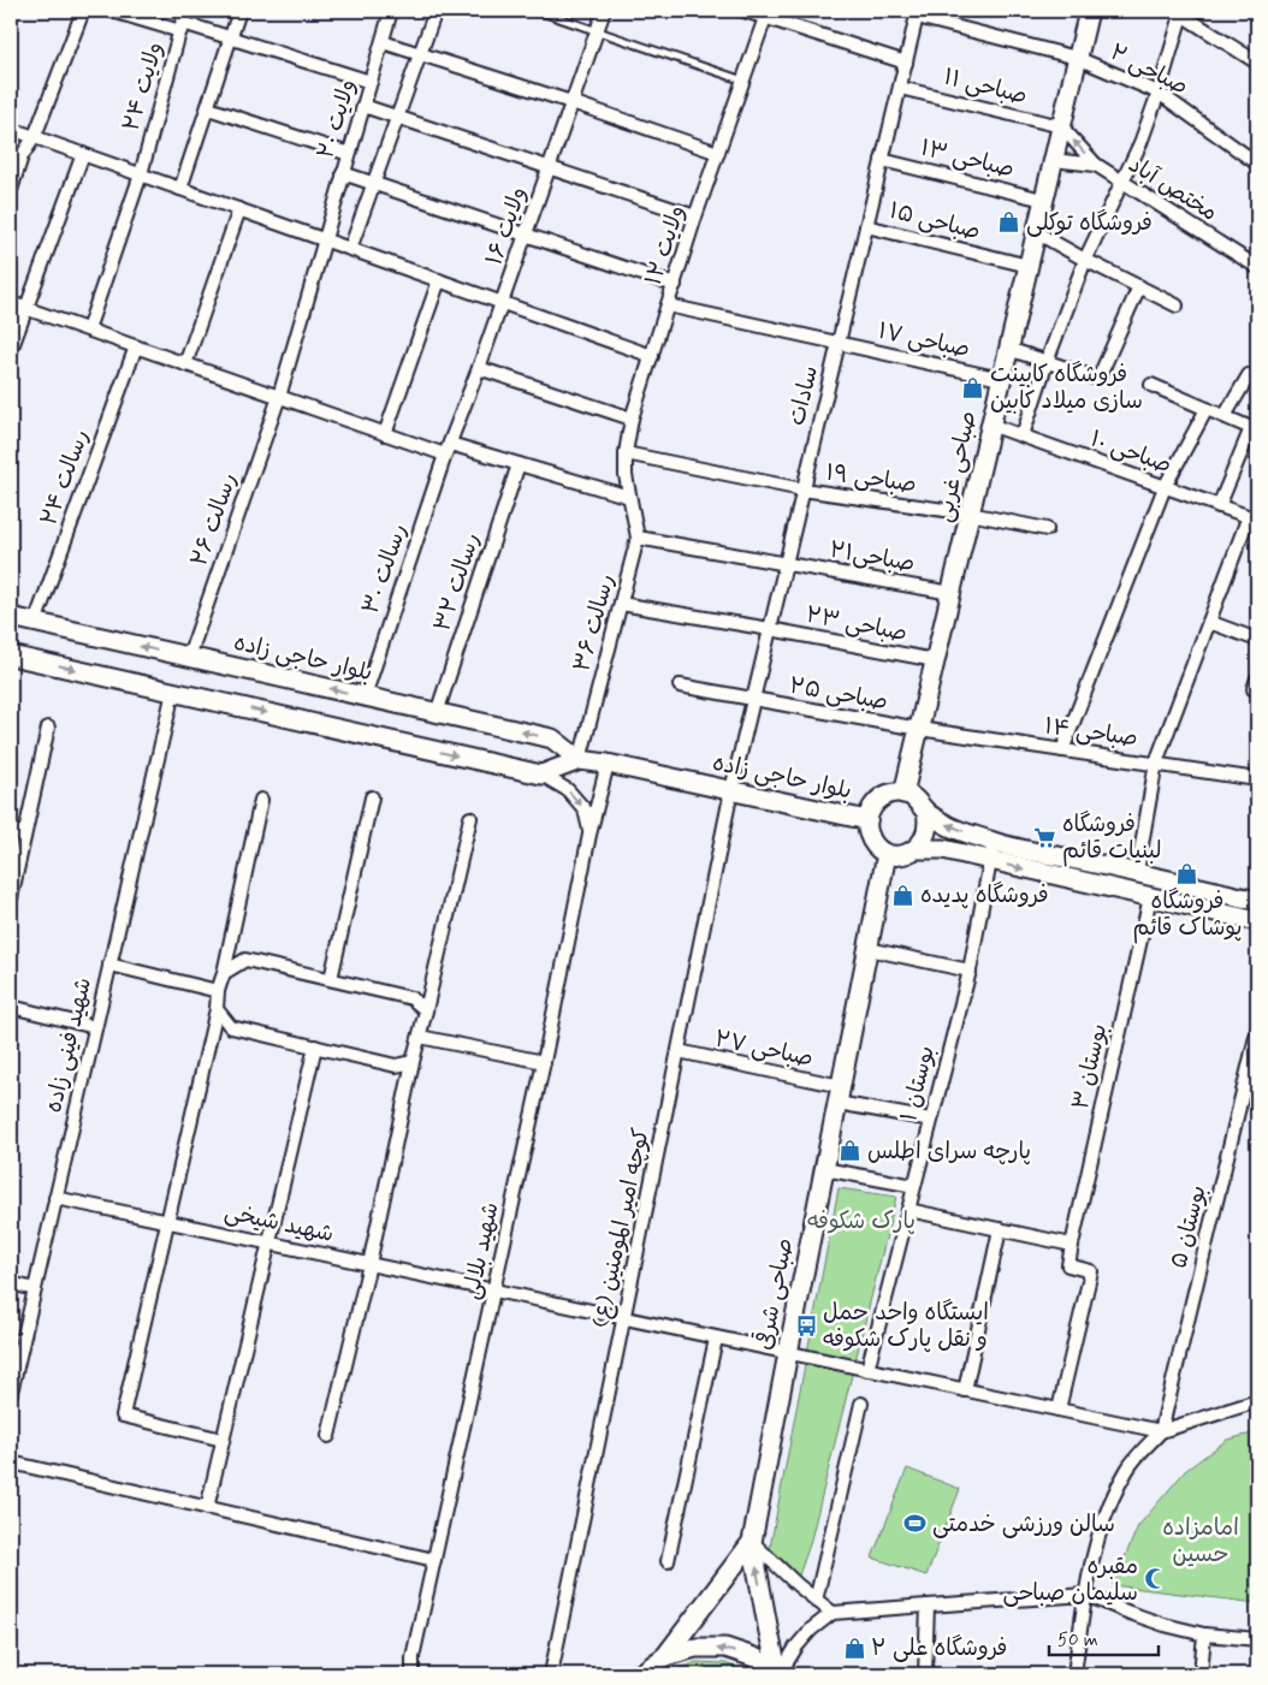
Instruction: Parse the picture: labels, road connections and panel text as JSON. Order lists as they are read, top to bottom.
{
  "streets": {
    "street": [
      "صباحی ۲",
      "ولایت ۲۴",
      "صباحی ۱۱",
      "ولایت ۲۰",
      "صباحی ۱۳",
      "مختص آباد",
      "صباحی ۱۵",
      "ولایت ۱۶",
      "ولایت ۱۲",
      "صباحی ۱۷",
      "سادات",
      "صباحی ۱۰",
      "صباحی غربی",
      "رسالت ۲۴",
      "صباحی ۱۹",
      "رسالت ۲۶",
      "صباحی۲۱",
      "رسالت ۳۰",
      "رسالت ۳۲",
      "رسالت ۳۶",
      "صباحی ۲۳",
      "بلوار حاجی زاده",
      "صباحی ۲۵",
      "صباحی ۱۴",
      "شهید فینی زاده",
      "صباحی ۲۷",
      "بوستان ۳",
      "بوستان ۱",
      "شهید شیخی",
      "بوستان ۵",
      "کوچه امیر المومنین (ع)",
      "شهید بلالی",
      "صباحی شرقی"
    ]
  },
  "crossings": [
    ["صباحی ۲", "سادات"],
    ["صباحی ۲", "صباحی غربی"],
    ["صباحی ۱۱", "سادات"],
    ["صباحی ۱۱", "صباحی غربی"],
    ["ولایت ۲۰", "رسالت ۲۶"],
    ["صباحی ۱۳", "سادات"],
    ["صباحی ۱۳", "صباحی غربی"],
    ["صباحی ۱۵", "سادات"],
    ["صباحی ۱۵", "صباحی غربی"],
    ["ولایت ۱۶", "رسالت ۳۰"],
    ["ولایت ۱۲", "صباحی ۱۷"],
    ["ولایت ۱۲", "صباحی ۱۹"],
    ["ولایت ۱۲", "رسالت ۳۶"],
    ["صباحی ۱۷", "سادات"],
    ["صباحی ۱۷", "صباحی غربی"],
    ["سادات", "صباحی ۱۹"],
    ["سادات", "صباحی۲۱"],
    ["سادات", "صباحی ۲۳"],
    ["سادات", "بلوار حاجی زاده"],
    ["سادات", "صباحی ۲۵"],
    ["سادات", "کوچه امیر المومنین (ع)"],
    ["صباحی ۱۰", "صباحی غربی"],
    ["صباحی غربی", "صباحی ۱۹"],
    ["صباحی غربی", "صباحی۲۱"],
    ["صباحی غربی", "صباحی ۲۳"],
    ["صباحی غربی", "بلوار حاجی زاده"],
    ["صباحی غربی", "صباحی ۲۵"],
    ["صباحی غربی", "صباحی ۱۴"],
    ["صباحی غربی", "صباحی شرقی"],
    ["رسالت ۲۴", "بلوار حاجی زاده"],
    ["رسالت ۲۶", "بلوار حاجی زاده"],
    ["صباحی۲۱", "رسالت ۳۶"],
    ["رسالت ۳۰", "بلوار حاجی زاده"],
    ["رسالت ۳۲", "بلوار حاجی زاده"],
    ["رسالت ۳۶", "صباحی ۲۳"],
    ["رسالت ۳۶", "بلوار حاجی زاده"],
    ["بلوار حاجی زاده", "کوچه امیر المومنین (ع)"],
    ["بلوار حاجی زاده", "شهید بلالی"],
    ["بلوار حاجی زاده", "صباحی شرقی"],
    ["صباحی ۲۵", "صباحی ۱۴"],
    ["شهید فینی زاده", "شهید شیخی"],
    ["صباحی ۲۷", "بوستان ۱"],
    ["صباحی ۲۷", "کوچه امیر المومنین (ع)"],
    ["صباحی ۲۷", "صباحی شرقی"],
    ["بوستان ۱", "شهید شیخی"],
    ["شهید شیخی", "بوستان ۵"],
    ["شهید شیخی", "کوچه امیر المومنین (ع)"],
    ["شهید شیخی", "شهید بلالی"],
    ["شهید شیخی", "صباحی شرقی"]
  ],
  "parks": ["پارک شکوفه", "امامزاده حسین"],
  "places": {
    "shop": [
      "فروشگاه توکلی",
      "فروشگاه کابینت سازی میلاد کابین",
      "فروشگاه پوشاک قائم",
      "فروشگاه پدیده",
      "پارچه سرای اطلس",
      "فروشگاه علی ۲"
    ],
    "supermarket": ["فروشگاه لبنیات قائم"],
    "bus stop": ["ایستگاه واحد حمل و نقل پارک شکوفه"],
    "sports": ["سالن ورزشی خدمتی"],
    "mosque": ["مقبره سلیمان صباحی"]
  },
  "scale_bar": "50 m"
}
